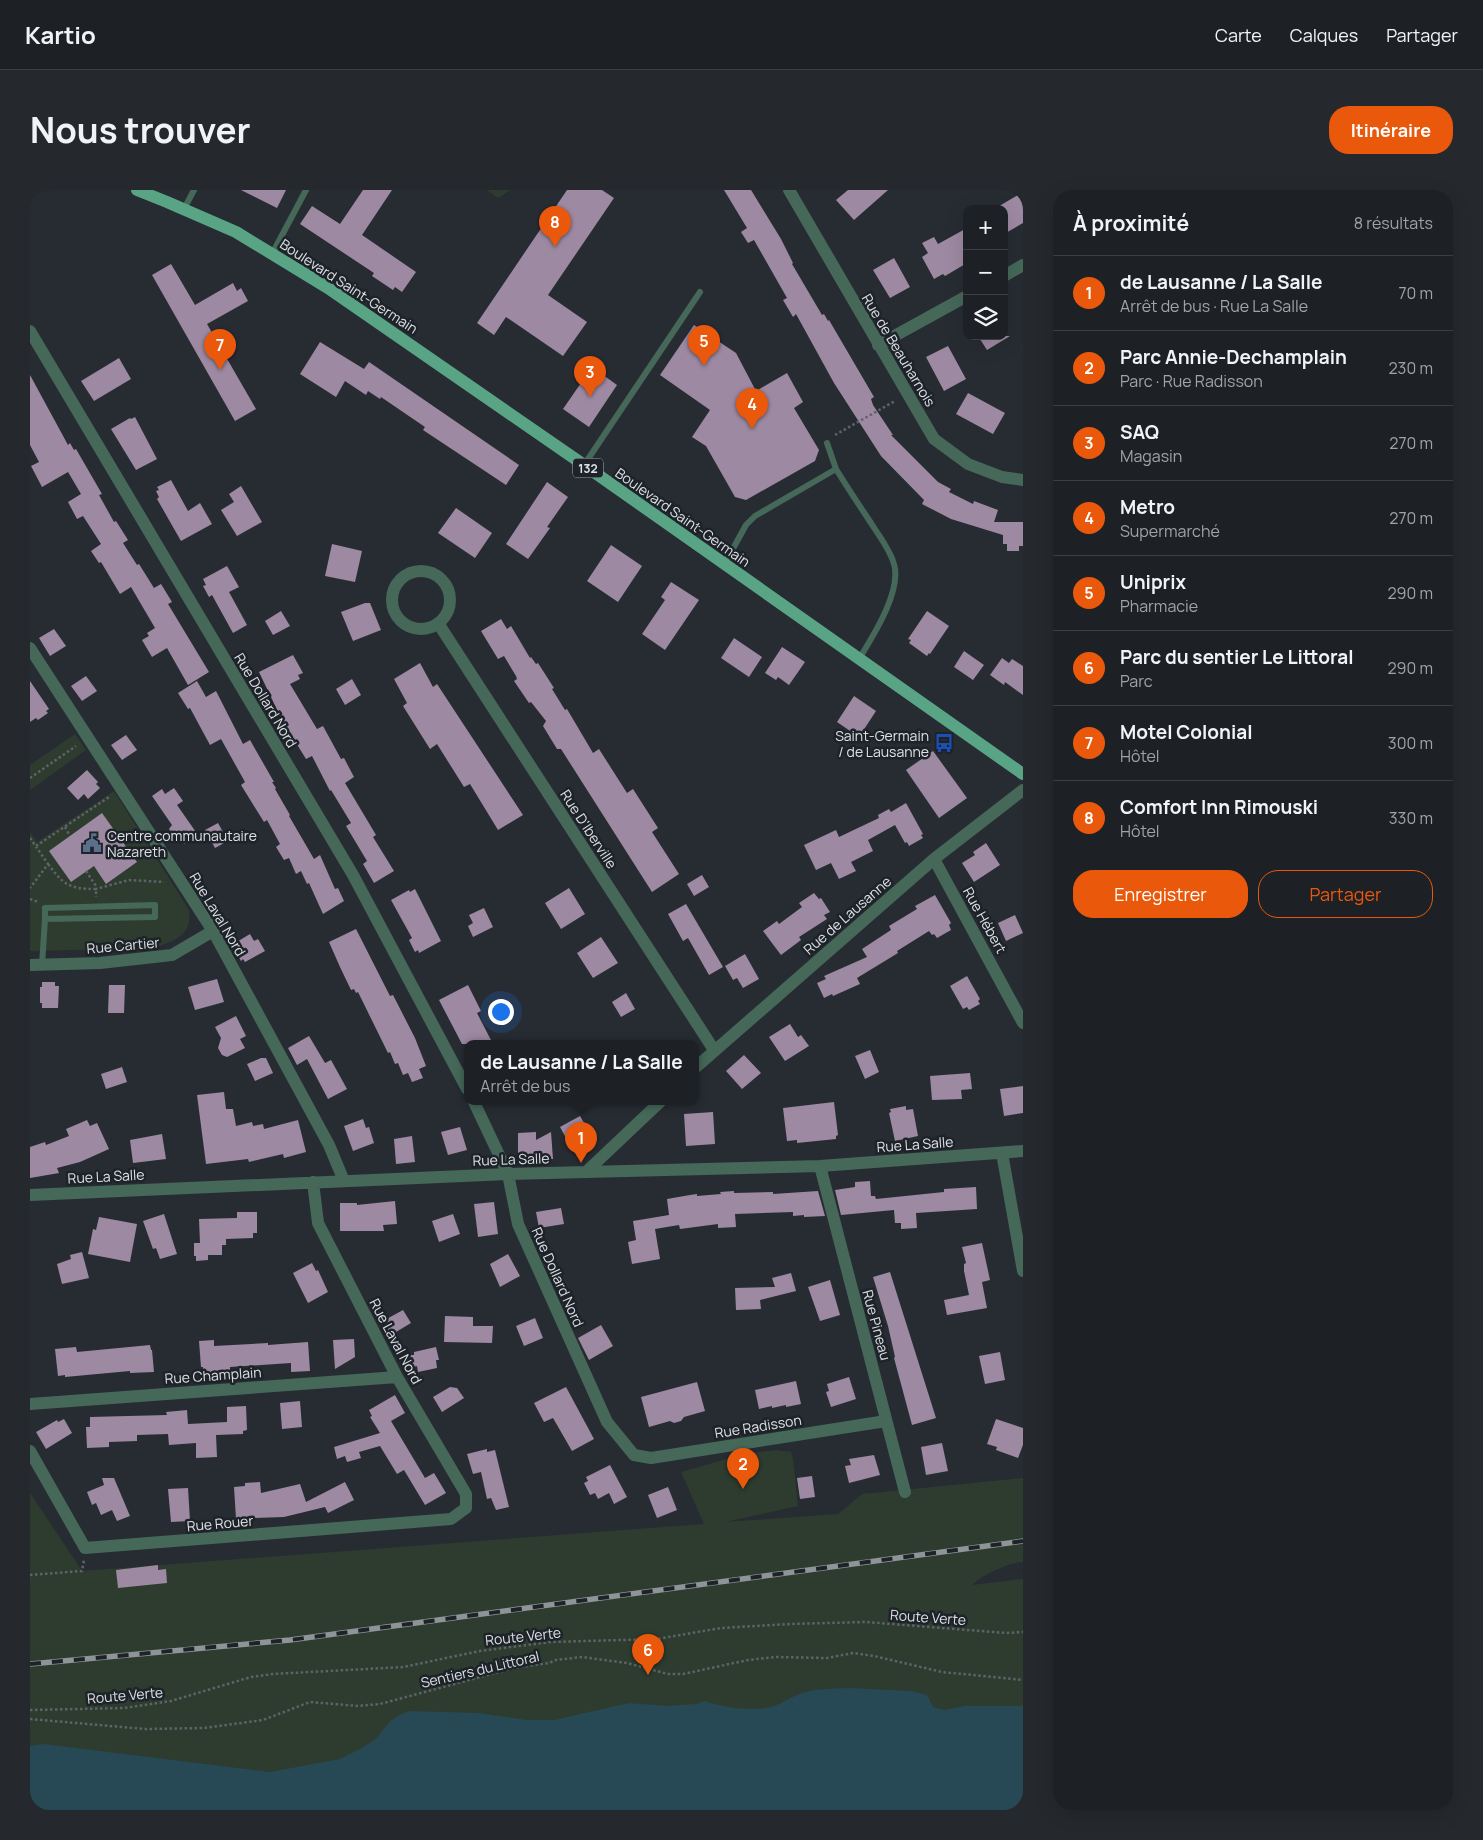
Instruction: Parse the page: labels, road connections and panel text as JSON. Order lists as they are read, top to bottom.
{
  "streets": {
    "main road": ["Boulevard Saint-Germain", "132"],
    "street": [
      "Rue de Beauharnois",
      "Rue Dollard Nord",
      "Rue D'Iberville",
      "Rue Laval Nord",
      "Rue de Lausanne",
      "Rue Hébert",
      "Rue Cartier",
      "Rue La Salle",
      "Rue Pineau",
      "Rue Champlain",
      "Rue Radisson",
      "Rue Rouer"
    ],
    "path": ["Route Verte", "Sentiers du Littoral"]
  },
  "crossings": [
    ["Rue Dollard Nord", "Rue La Salle"],
    ["Rue Dollard Nord", "Rue Radisson"],
    ["Rue D'Iberville", "Rue de Lausanne"],
    ["Rue Laval Nord", "Rue Cartier"],
    ["Rue Laval Nord", "Rue La Salle"],
    ["Rue Laval Nord", "Rue Champlain"],
    ["Rue Laval Nord", "Rue Rouer"],
    ["Rue de Lausanne", "Rue Hébert"],
    ["Rue La Salle", "Rue Pineau"],
    ["Rue Pineau", "Rue Radisson"]
  ],
  "places": {
    "bus stop": ["Saint-Germain / de Lausanne"],
    "public building": ["Centre communautaire Nazareth"]
  },
  "page": {
    "header": "Kartio",
    "nav": ["Carte", "Calques", "Partager"],
    "title": "Nous trouver",
    "buttons": [
      "Itinéraire",
      ["Enregistrer", "Partager"]
    ],
    "heading": ["À proximité", "8 résultats"],
    "map_buttons": ["+", "−"],
    "pins": [
      "8",
      "5",
      "7",
      "3",
      "4",
      "1",
      "2",
      "6"
    ],
    "list": [
      {
        "mark": "1",
        "name": "de Lausanne / La Salle",
        "note": "Arrêt de bus · Rue La Salle",
        "value": "70 m"
      },
      {
        "mark": "2",
        "name": "Parc Annie-Dechamplain",
        "note": "Parc · Rue Radisson",
        "value": "230 m"
      },
      {
        "mark": "3",
        "name": "SAQ",
        "note": "Magasin",
        "value": "270 m"
      },
      {
        "mark": "4",
        "name": "Metro",
        "note": "Supermarché",
        "value": "270 m"
      },
      {
        "mark": "5",
        "name": "Uniprix",
        "note": "Pharmacie",
        "value": "290 m"
      },
      {
        "mark": "6",
        "name": "Parc du sentier Le Littoral",
        "note": "Parc",
        "value": "290 m"
      },
      {
        "mark": "7",
        "name": "Motel Colonial",
        "note": "Hôtel",
        "value": "300 m"
      },
      {
        "mark": "8",
        "name": "Comfort Inn Rimouski",
        "note": "Hôtel",
        "value": "330 m"
      }
    ],
    "popup": ["de Lausanne / La Salle", "Arrêt de bus"]
  }
}
